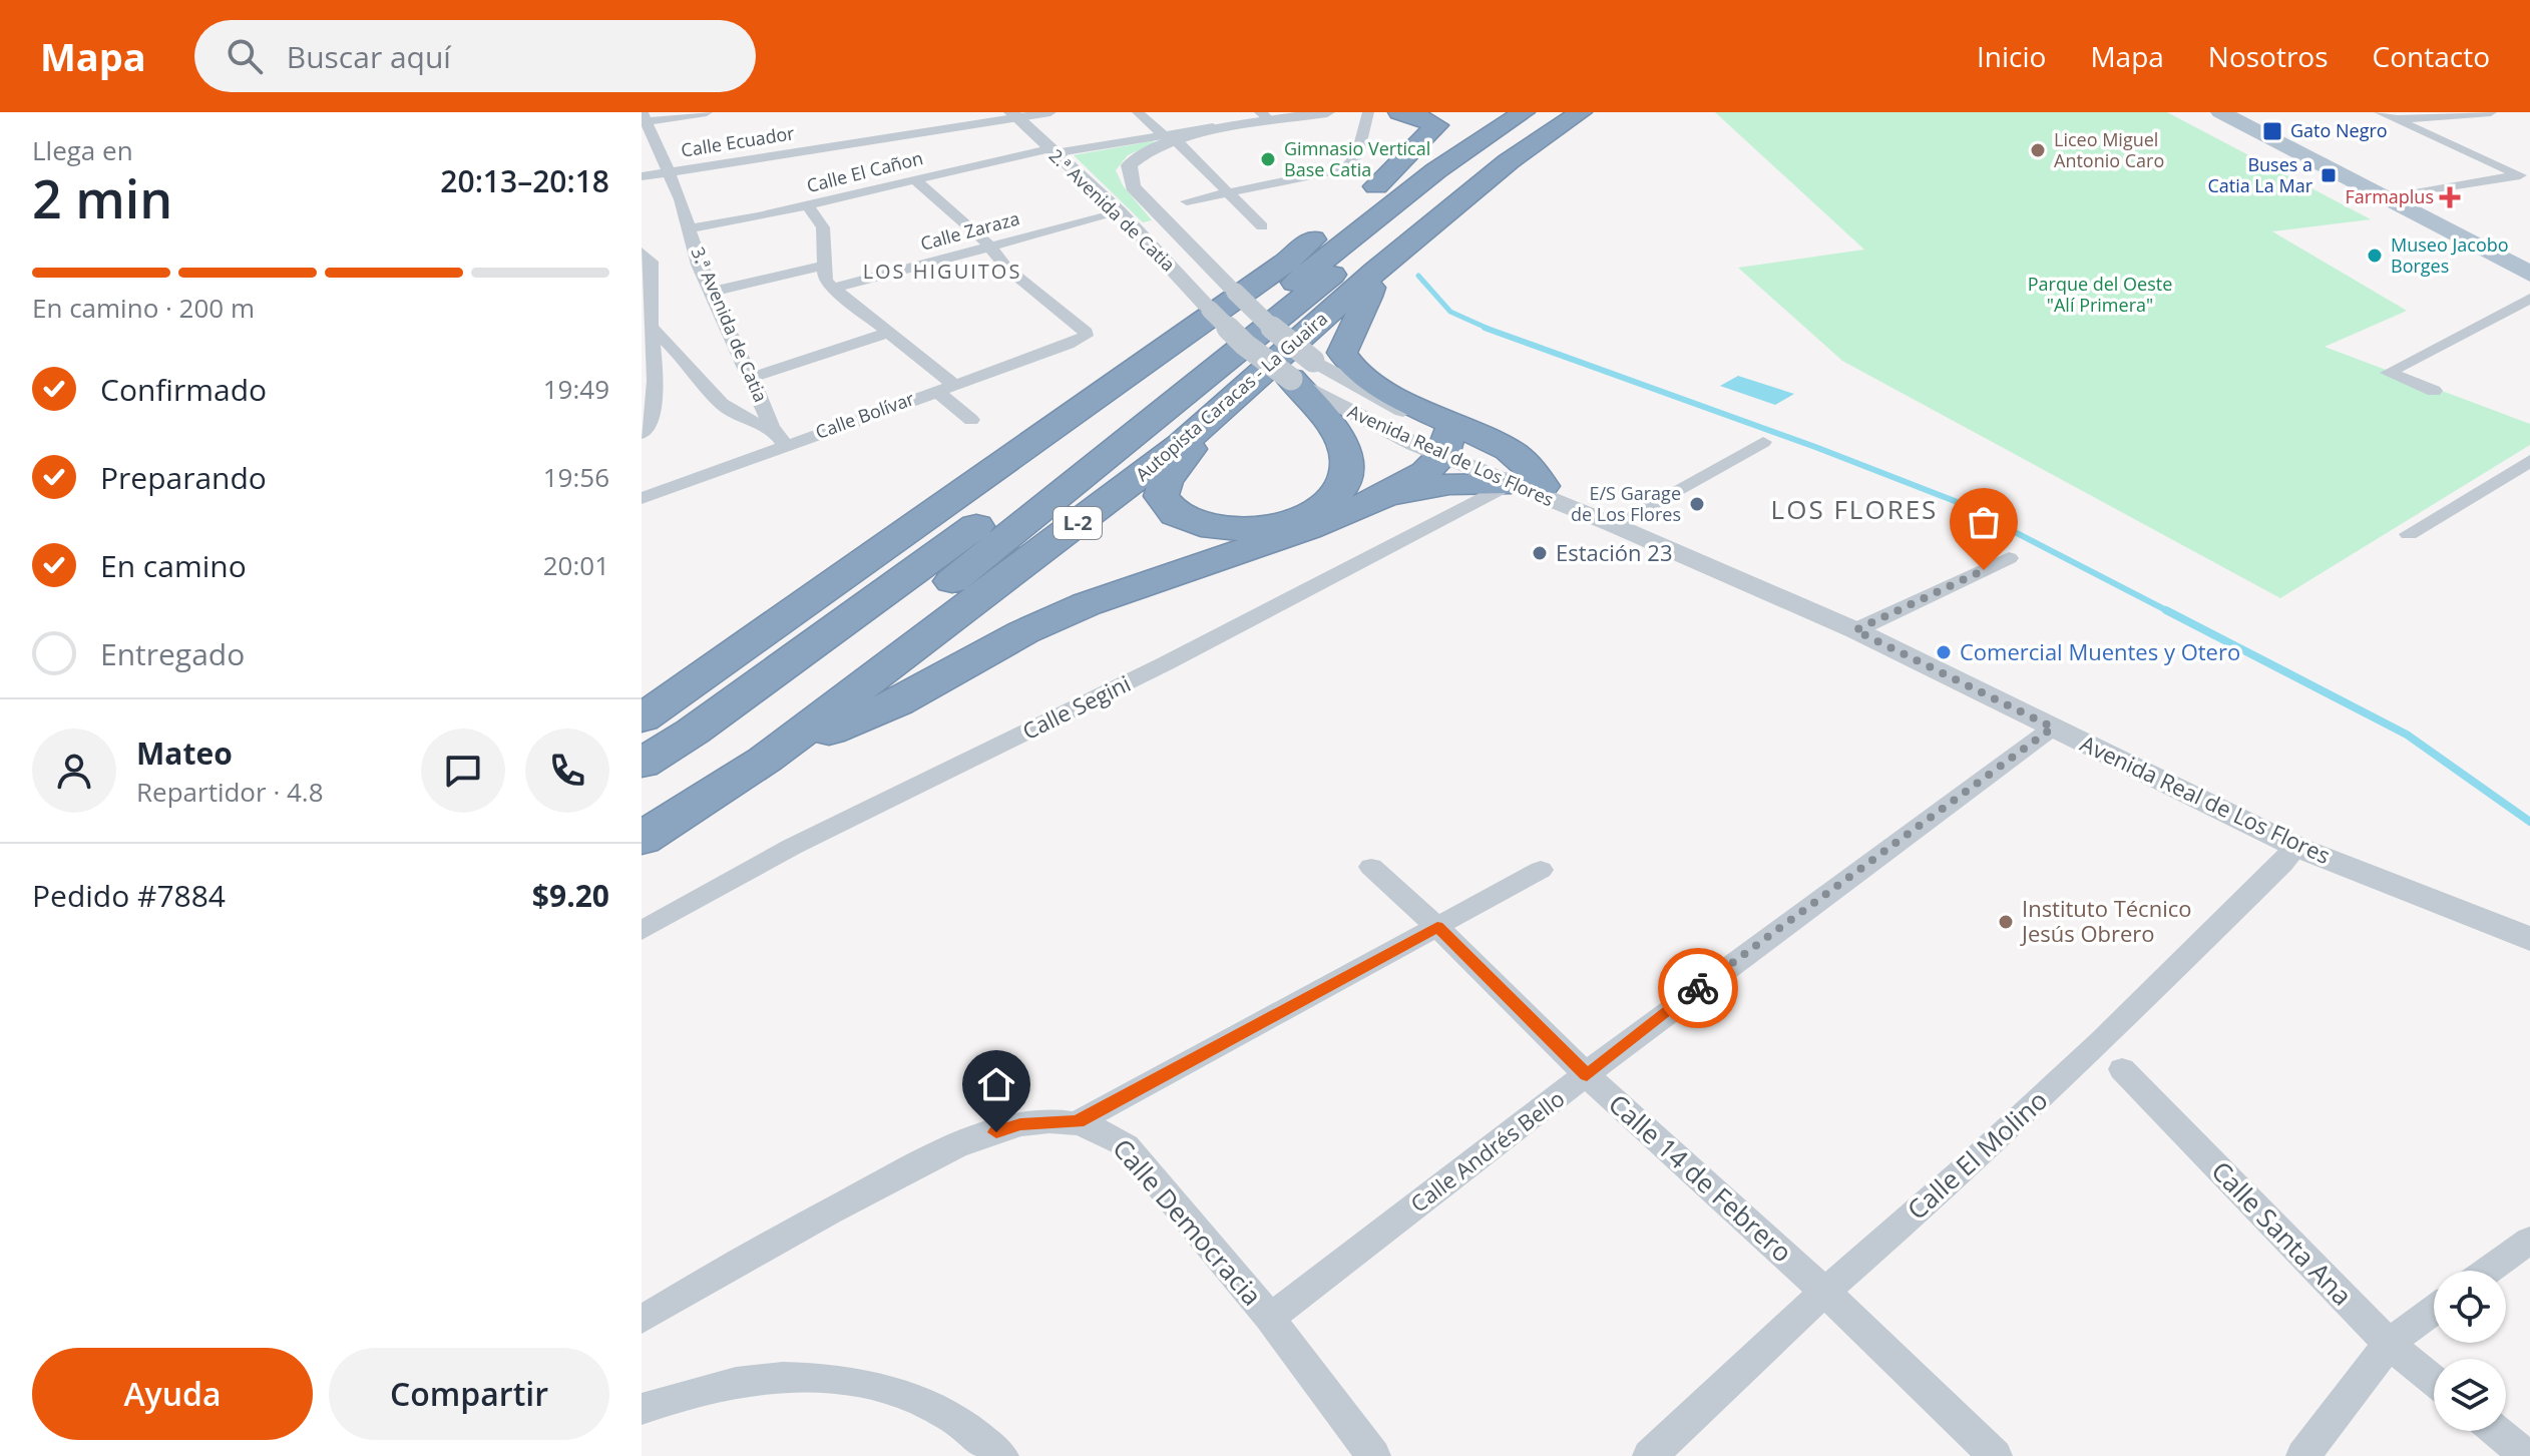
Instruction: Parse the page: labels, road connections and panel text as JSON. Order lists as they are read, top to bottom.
{
  "streets": {
    "highway": ["Autopista Caracas - La Guaira", "L-2"],
    "street": [
      "Calle Ecuador",
      "Calle El Cañon",
      "2.ª Avenida de Catia",
      "Calle Zaraza",
      "3.ª Avenida de Catia",
      "Calle Bolívar",
      "Avenida Real de Los Flores",
      "Calle Segini",
      "Calle Andrés Bello",
      "Calle El Molino",
      "Calle 14 de Febrero",
      "Calle Democracia",
      "Calle Santa Ana"
    ]
  },
  "crossings": [
    ["Calle Ecuador", "2.ª Avenida de Catia"],
    ["Calle Ecuador", "3.ª Avenida de Catia"],
    ["Calle El Cañon", "2.ª Avenida de Catia"],
    ["Calle El Cañon", "3.ª Avenida de Catia"],
    ["Calle El Cañon", "Avenida Real de Los Flores"],
    ["2.ª Avenida de Catia", "Calle Zaraza"],
    ["2.ª Avenida de Catia", "Avenida Real de Los Flores"],
    ["Calle Zaraza", "Calle Bolívar"],
    ["3.ª Avenida de Catia", "Calle Bolívar"],
    ["Autopista Caracas - La Guaira", "Avenida Real de Los Flores"],
    ["Autopista Caracas - La Guaira", "L-2"],
    ["Avenida Real de Los Flores", "L-2"],
    ["Avenida Real de Los Flores", "Calle Segini"],
    ["Avenida Real de Los Flores", "Calle Andrés Bello"],
    ["Avenida Real de Los Flores", "Calle El Molino"],
    ["Calle Andrés Bello", "Calle 14 de Febrero"],
    ["Calle Andrés Bello", "Calle Democracia"],
    ["Calle El Molino", "Calle 14 de Febrero"]
  ],
  "districts": ["LOS HIGUITOS", "LOS FLORES"],
  "parks": ["Parque del Oeste \"Alí Primera\""],
  "places": {
    "transit": ["Gato Negro", "Buses a Catia La Mar"],
    "other": [
      "Liceo Miguel Antonio Caro",
      "Gimnasio Vertical Base Catia",
      "Museo Jacobo Borges",
      "E/S Garage de Los Flores",
      "Estación 23",
      "Comercial Muentes y Otero",
      "Instituto Técnico Jesús Obrero"
    ],
    "health": ["Farmaplus"]
  },
  "page": {
    "header": "Mapa",
    "search": "Buscar aquí",
    "nav": [
      "Inicio",
      "Mapa",
      "Nosotros",
      "Contacto"
    ],
    "heading": ["2 min", "Llega en", "20:13–20:18"],
    "panel": [
      "Mateo",
      "Repartidor · 4.8",
      "Pedido #7884",
      "$9.20"
    ],
    "bar": "En camino · 200 m",
    "list": [
      ["Confirmado", "19:49"],
      ["Preparando", "19:56"],
      ["En camino", "20:01"],
      "Entregado"
    ],
    "buttons": ["Ayuda", "Compartir"]
  }
}
